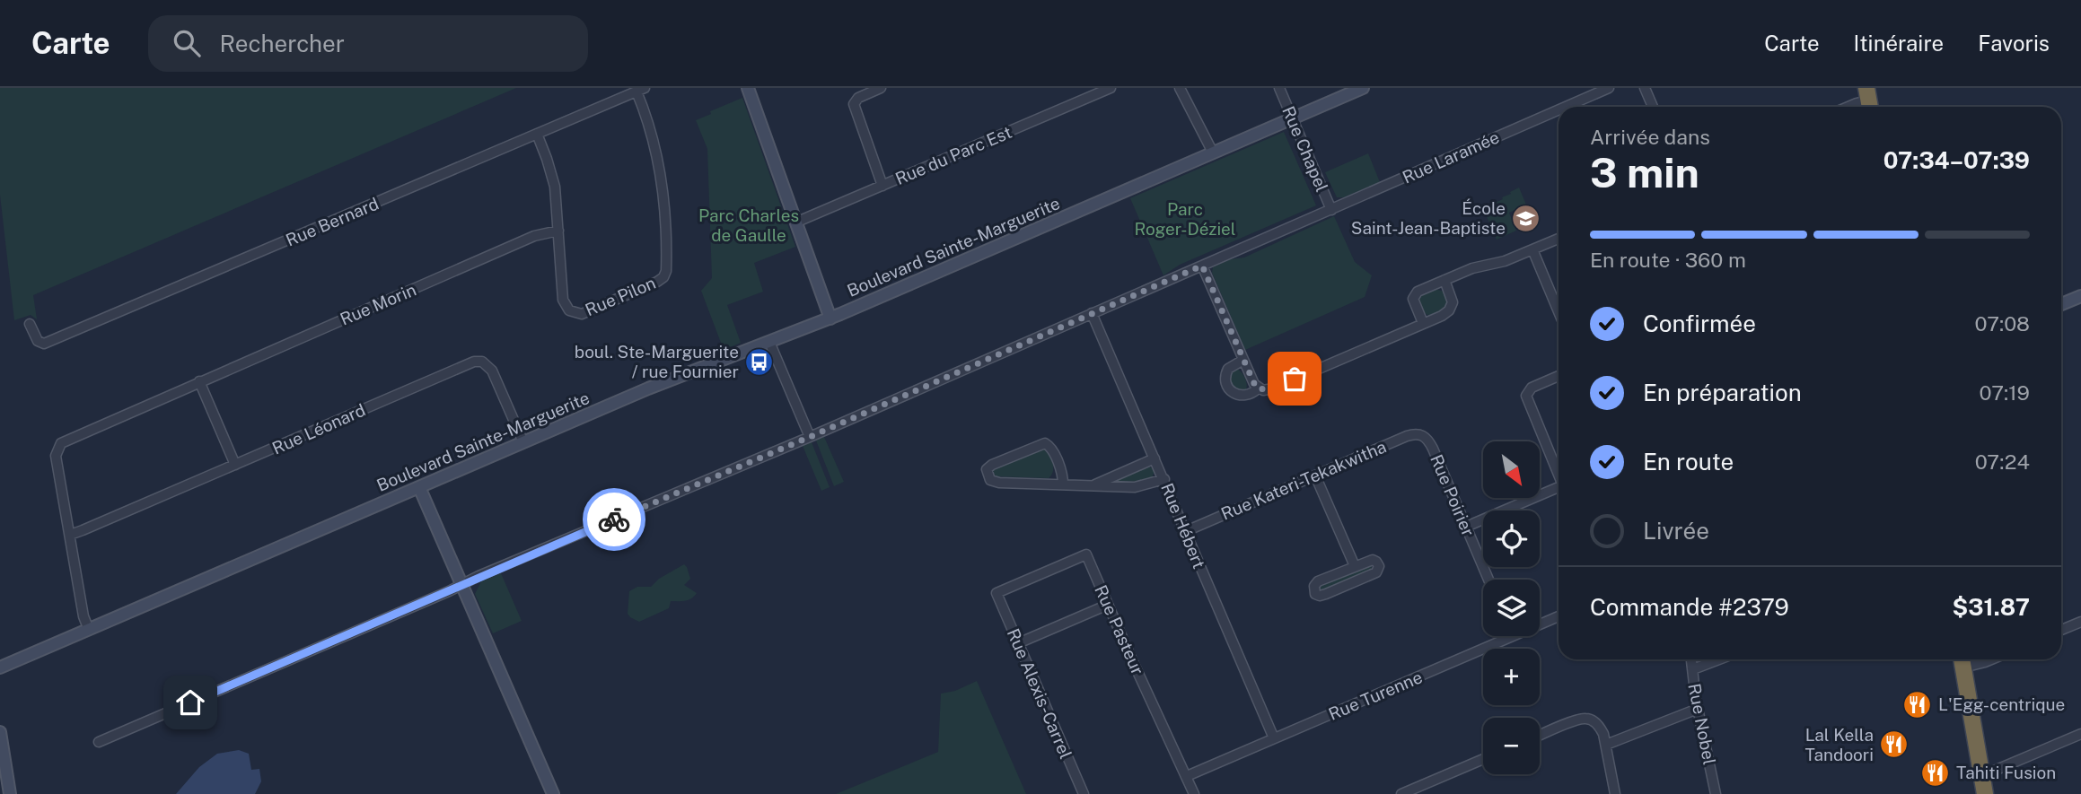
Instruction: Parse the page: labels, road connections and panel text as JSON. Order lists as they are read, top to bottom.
{
  "streets": {
    "street": [
      "Rue Chapel",
      "Rue du Parc Est",
      "Rue Laramée",
      "Rue Bernard",
      "Boulevard Sainte-Marguerite",
      "Rue Pilon",
      "Rue Morin",
      "Rue Léonard",
      "Rue Kateri-Tekakwitha",
      "Rue Poirier",
      "Rue Hébert",
      "Rue Pasteur",
      "Rue Alexis-Carrel",
      "Rue Turenne",
      "Rue Nobel"
    ]
  },
  "crossings": [
    ["Rue Chapel", "Rue Laramée"],
    ["Rue Chapel", "Boulevard Sainte-Marguerite"],
    ["Rue Laramée", "Rue Hébert"],
    ["Rue Bernard", "Rue Pilon"],
    ["Boulevard Sainte-Marguerite", "Rue Morin"],
    ["Boulevard Sainte-Marguerite", "Rue Léonard"],
    ["Rue Pilon", "Rue Morin"],
    ["Rue Morin", "Rue Léonard"],
    ["Rue Kateri-Tekakwitha", "Rue Poirier"],
    ["Rue Kateri-Tekakwitha", "Rue Hébert"],
    ["Rue Hébert", "Rue Turenne"],
    ["Rue Pasteur", "Rue Alexis-Carrel"],
    ["Rue Pasteur", "Rue Turenne"]
  ],
  "parks": ["Parc Roger-Déziel", "Parc Charles de Gaulle"],
  "places": {
    "school or university": ["École Saint-Jean-Baptiste"],
    "bus stop": ["boul. Ste-Marguerite / rue Fournier"],
    "restaurant": ["L'Egg-centrique", "Lal Kella Tandoori", "Tahiti Fusion"]
  },
  "north": "bottom right",
  "page": {
    "header": "Carte",
    "search": "Rechercher",
    "nav": ["Carte", "Itinéraire", "Favoris"],
    "heading": ["3 min", "Arrivée dans", "07:34–07:39"],
    "panel": ["Commande #2379", "$31.87"],
    "bar": "En route · 360 m",
    "list": [
      ["Confirmée", "07:08"],
      ["En préparation", "07:19"],
      ["En route", "07:24"],
      "Livrée"
    ],
    "map_buttons": ["+", "−"]
  }
}
